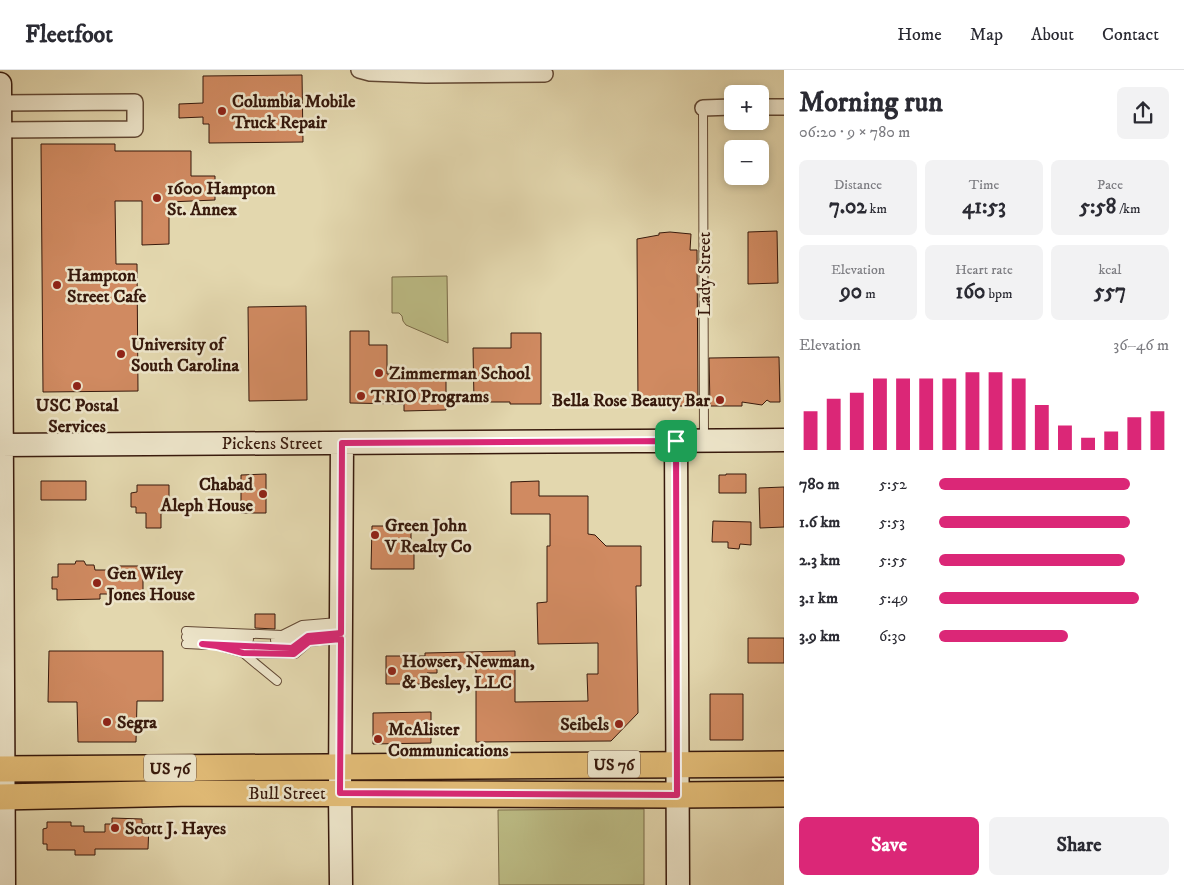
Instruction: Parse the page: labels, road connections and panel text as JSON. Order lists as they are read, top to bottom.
{
  "streets": {
    "main road": ["US 76", "Bull Street"],
    "street": ["Pickens Street"],
    "lane": ["Lady Street"]
  },
  "crossings": [
    ["Lady Street", "Pickens Street"]
  ],
  "places": [
    "Columbia Mobile Truck Repair",
    "1600 Hampton St. Annex",
    "Hampton Street Cafe",
    "University of South Carolina",
    "Zimmerman School",
    "USC Postal Services",
    "TRIO Programs",
    "Bella Rose Beauty Bar",
    "Chabad Aleph House",
    "Green John V Realty Co",
    "Gen Wiley Jones House",
    "Howser, Newman, & Besley, LLC",
    "Segra",
    "Seibels",
    "McAlister Communications",
    "Scott J. Hayes"
  ],
  "page": {
    "header": "Fleetfoot",
    "nav": [
      "Home",
      "Map",
      "About",
      "Contact"
    ],
    "heading": ["Morning run", "06:20 · 9 × 780 m"],
    "map_buttons": ["+", "−"],
    "stats": [
      ["Distance", "7.02 km"],
      ["Time", "41:53"],
      ["Pace", "5:58 /km"],
      ["Elevation", "90 m"],
      ["Heart rate", "160 bpm"],
      ["kcal", "557"]
    ],
    "chart": ["Elevation", "36–46 m"],
    "list": [
      {
        "name": "780 m",
        "note": "5:52"
      },
      {
        "name": "1.6 km",
        "note": "5:53"
      },
      {
        "name": "2.3 km",
        "note": "5:55"
      },
      {
        "name": "3.1 km",
        "note": "5:49"
      },
      {
        "name": "3.9 km",
        "note": "6:30"
      }
    ],
    "buttons": ["Save", "Share"]
  }
}
